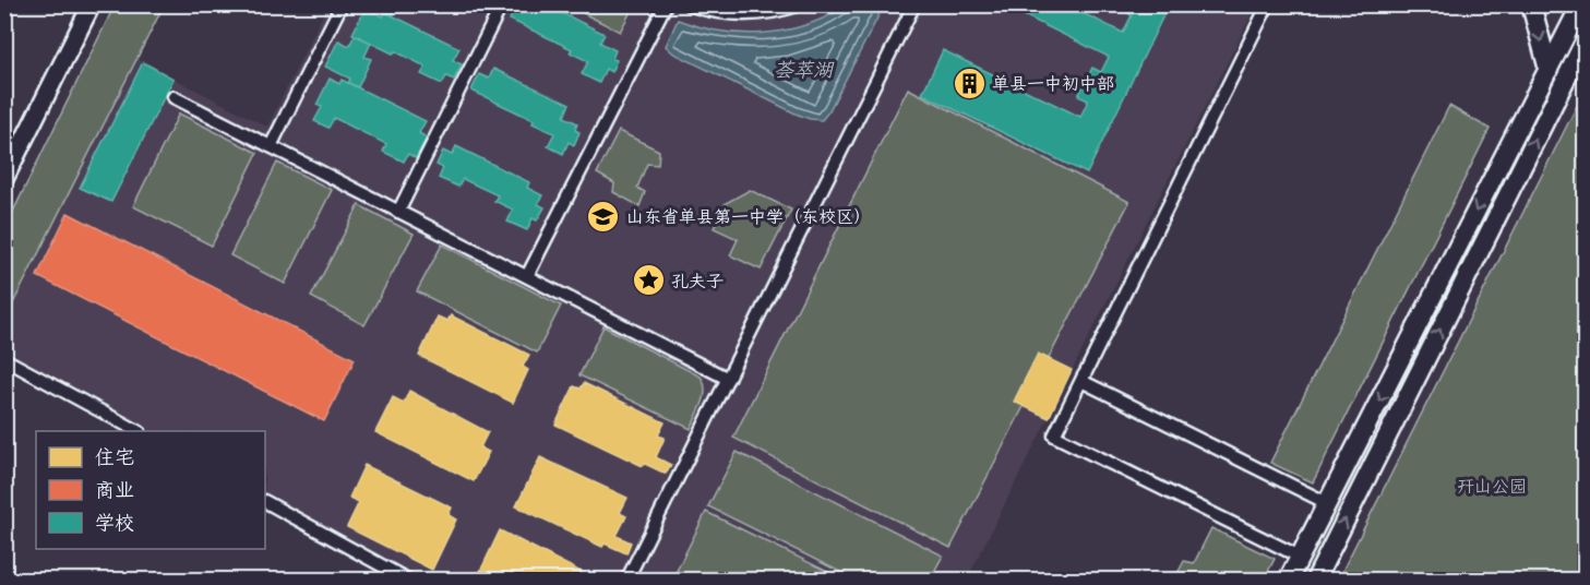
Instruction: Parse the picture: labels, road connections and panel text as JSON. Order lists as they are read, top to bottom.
{
  "water": ["荟萃湖"],
  "parks": ["幵山公园"],
  "places": {
    "building": ["单县一中初中部"],
    "school or university": ["山东省单县第一中学（东校区）"],
    "place": ["孔夫子"]
  },
  "legend": ["住宅", "商业", "学校"]
}
